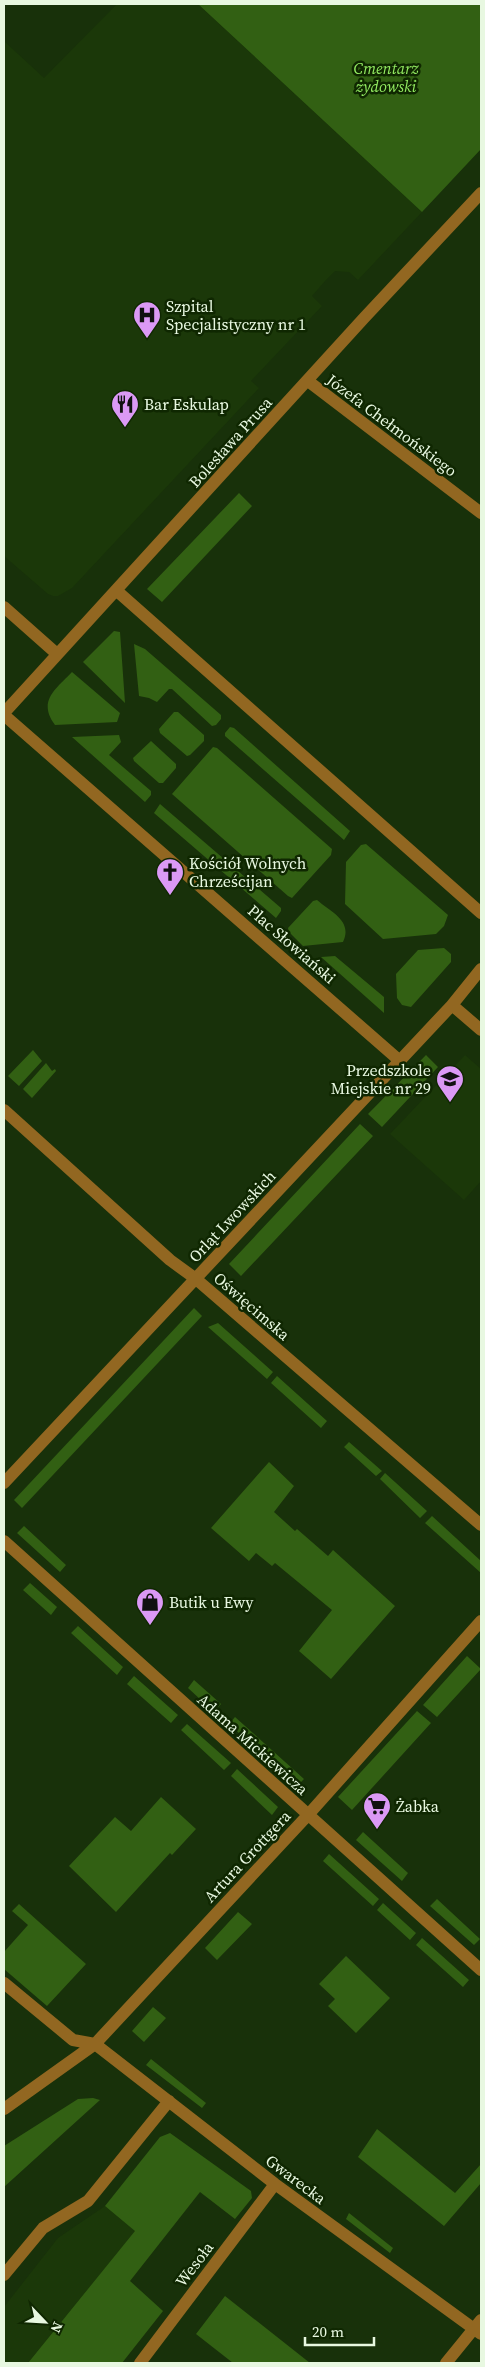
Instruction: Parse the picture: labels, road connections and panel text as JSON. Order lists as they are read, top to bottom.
{
  "streets": {
    "street": [
      "Józefa Chełmońskiego",
      "Bolesława Prusa",
      "Plac Słowiański",
      "Orląt Lwowskich",
      "Oświęcimska",
      "Adama Mickiewicza",
      "Artura Grottgera",
      "Gwarecka",
      "Wesoła"
    ]
  },
  "crossings": [
    ["Józefa Chełmońskiego", "Bolesława Prusa"],
    ["Bolesława Prusa", "Plac Słowiański"],
    ["Plac Słowiański", "Orląt Lwowskich"],
    ["Orląt Lwowskich", "Oświęcimska"],
    ["Adama Mickiewicza", "Artura Grottgera"],
    ["Artura Grottgera", "Gwarecka"],
    ["Gwarecka", "Wesoła"]
  ],
  "parks": ["Cmentarz żydowski"],
  "places": {
    "hospital": ["Szpital Specjalistyczny nr 1"],
    "restaurant": ["Bar Eskulap"],
    "church": ["Kościół Wolnych Chrześcijan"],
    "school or university": ["Przedszkole Miejskie nr 29"],
    "shop": ["Butik u Ewy"],
    "supermarket": ["Żabka"]
  },
  "scale_bar": "20 m",
  "north": "bottom right"
}
